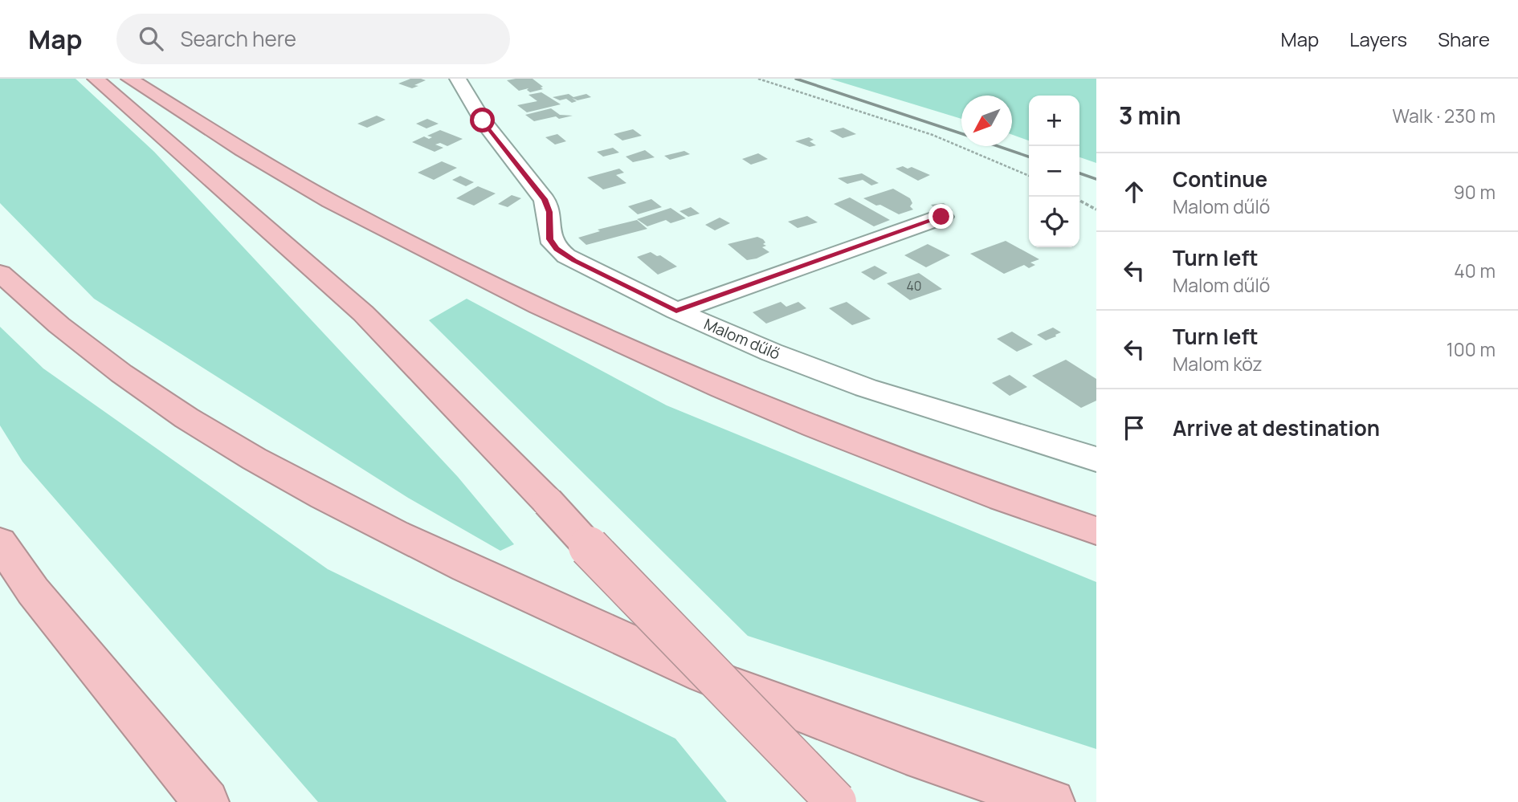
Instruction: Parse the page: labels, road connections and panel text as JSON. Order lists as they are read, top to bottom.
{
  "streets": {
    "street": ["Malom dűlő"]
  },
  "house_numbers": ["40"],
  "north": "bottom left",
  "page": {
    "header": "Map",
    "search": "Search here",
    "nav": ["Map", "Layers", "Share"],
    "heading": ["3 min", "Walk · 230 m"],
    "map_buttons": ["+", "−"],
    "list": [
      ["Continue", "Malom dűlő", "90 m"],
      ["Turn left", "Malom dűlő", "40 m"],
      ["Turn left", "Malom köz", "100 m"],
      "Arrive at destination"
    ]
  }
}
